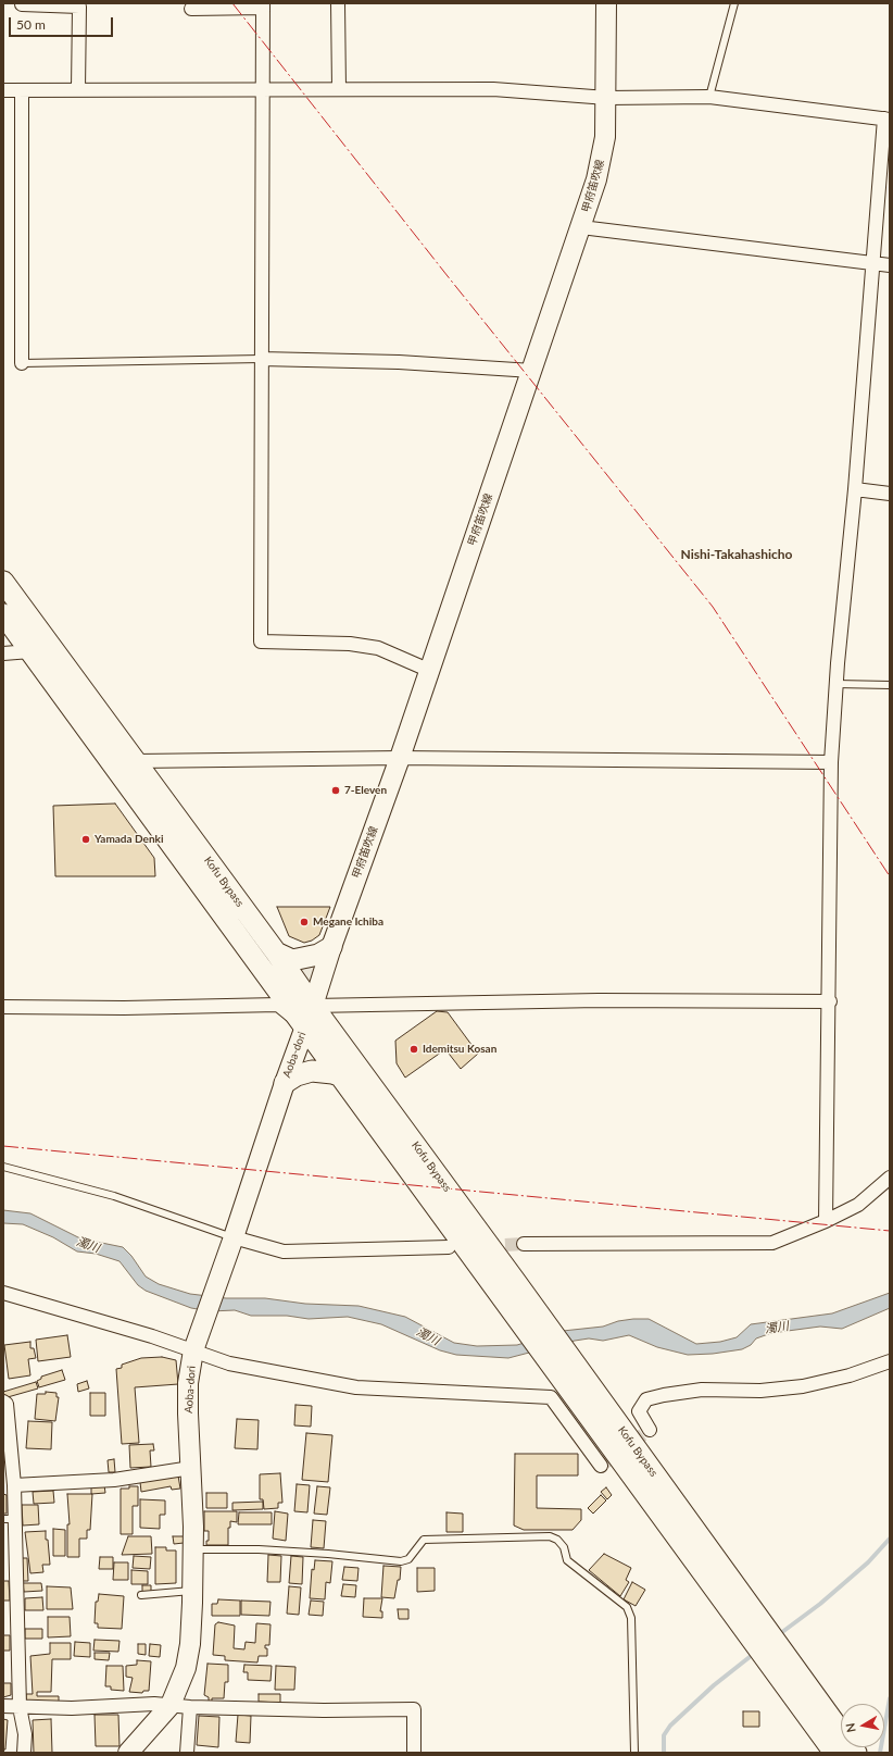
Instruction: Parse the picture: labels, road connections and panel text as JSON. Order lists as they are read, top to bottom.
{
  "streets": {
    "highway": ["Kofu Bypass"],
    "main road": ["甲府笛吹線", "Aoba-dori"]
  },
  "crossings": [
    ["甲府笛吹線", "Kofu Bypass"],
    ["甲府笛吹線", "Aoba-dori"],
    ["Kofu Bypass", "Aoba-dori"]
  ],
  "districts": ["Nishi-Takahashicho"],
  "water": ["濁川"],
  "places": [
    "7-Eleven",
    "Yamada Denki",
    "Megane Ichiba",
    "Idemitsu Kosan"
  ],
  "scale_bar": "50 m",
  "north": "left"
}
